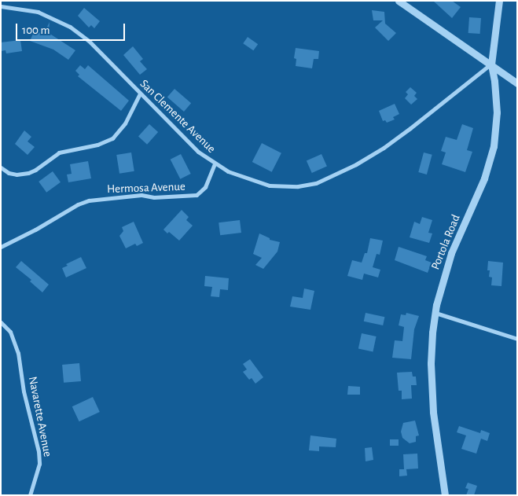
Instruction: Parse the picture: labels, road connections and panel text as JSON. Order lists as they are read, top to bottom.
{
  "streets": {
    "street": [
      "San Clemente Avenue",
      "Hermosa Avenue",
      "Portola Road",
      "Navarette Avenue"
    ]
  },
  "crossings": [
    ["San Clemente Avenue", "Hermosa Avenue"],
    ["San Clemente Avenue", "Portola Road"]
  ],
  "scale_bar": "100 m"
}
